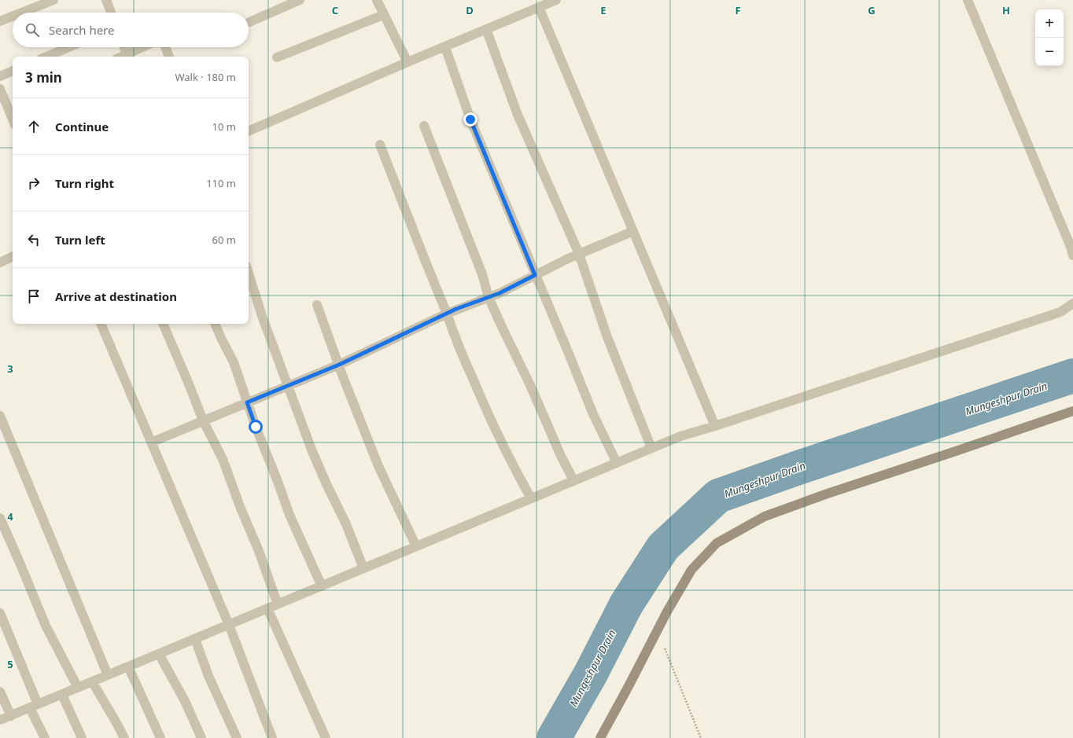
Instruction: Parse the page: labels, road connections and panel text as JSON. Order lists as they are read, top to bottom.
{
  "water": ["Mungeshpur Drain"],
  "page": {
    "map_buttons": ["+", "−"],
    "search": "Search here",
    "heading": ["3 min", "Walk · 180 m"],
    "list": [
      ["Continue", "10 m"],
      ["Turn right", "110 m"],
      ["Turn left", "60 m"],
      "Arrive at destination"
    ]
  },
  "grid": {
    "columns": [
      "C",
      "D",
      "E",
      "F",
      "G",
      "H"
    ],
    "rows": ["3", "4", "5"]
  }
}
